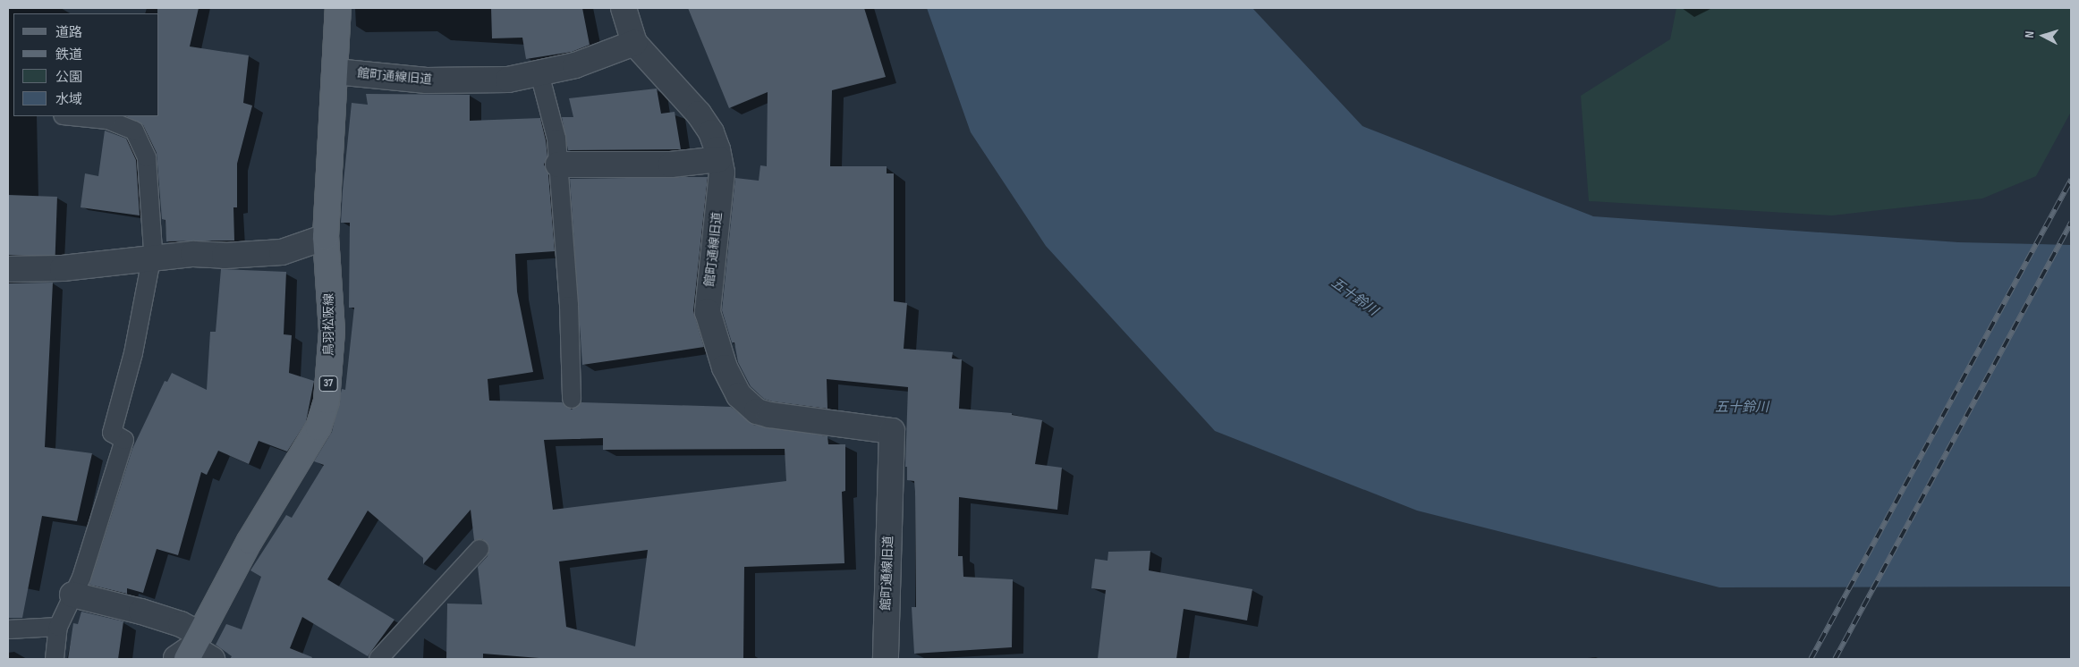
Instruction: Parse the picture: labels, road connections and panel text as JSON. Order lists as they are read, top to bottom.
{
  "streets": {
    "main road": ["鳥羽松阪線", "37"],
    "street": ["館町通線旧道"]
  },
  "crossings": [
    ["館町通線旧道", "鳥羽松阪線"]
  ],
  "water": ["五十鈴川"],
  "legend": [
    "道路",
    "鉄道",
    "公園",
    "水域"
  ],
  "north": "left"
}
